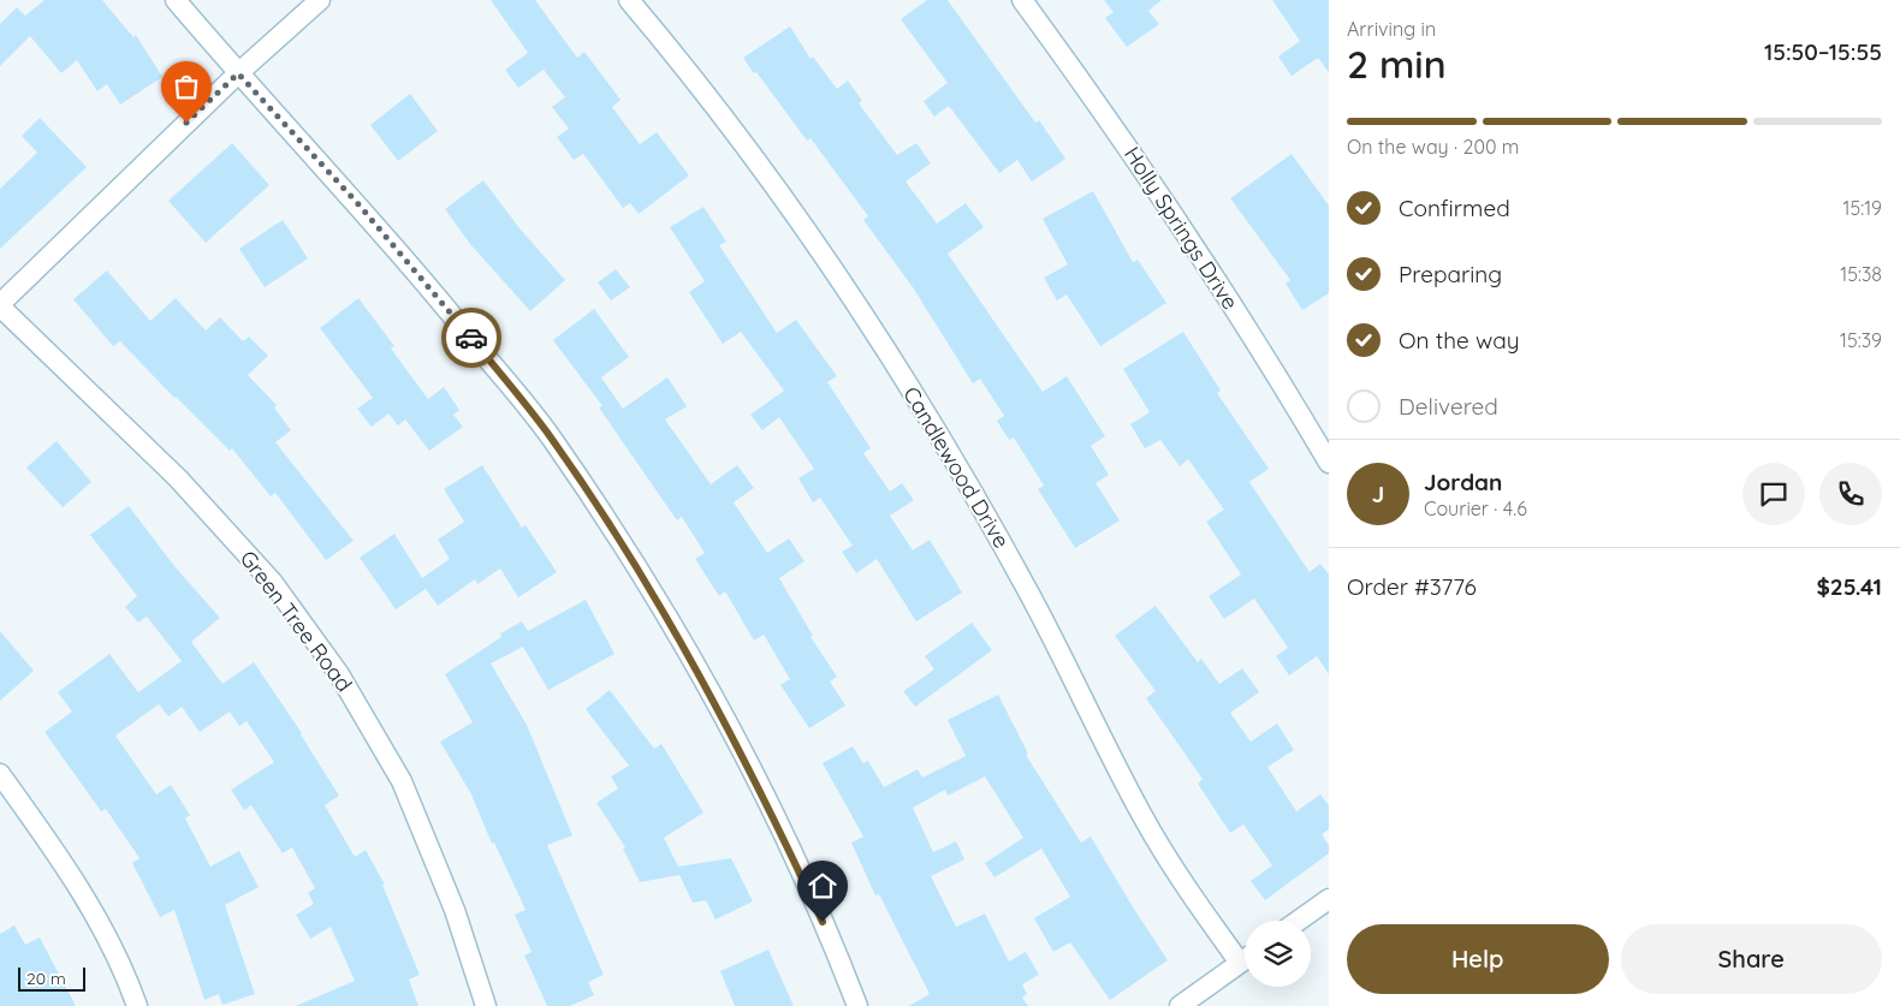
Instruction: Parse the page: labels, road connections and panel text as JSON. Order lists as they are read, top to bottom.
{
  "streets": {
    "street": ["Holly Springs Drive", "Candlewood Drive", "Green Tree Road"]
  },
  "scale_bar": "20 m",
  "page": {
    "heading": ["2 min", "Arriving in", "15:50–15:55"],
    "panel": [
      "Jordan",
      "Courier · 4.6",
      "Order #3776",
      "$25.41"
    ],
    "bar": "On the way · 200 m",
    "list": [
      ["Confirmed", "15:19"],
      ["Preparing", "15:38"],
      ["On the way", "15:39"],
      "Delivered"
    ],
    "round": "J",
    "buttons": ["Help", "Share"],
    "scale": "20 m"
  }
}
